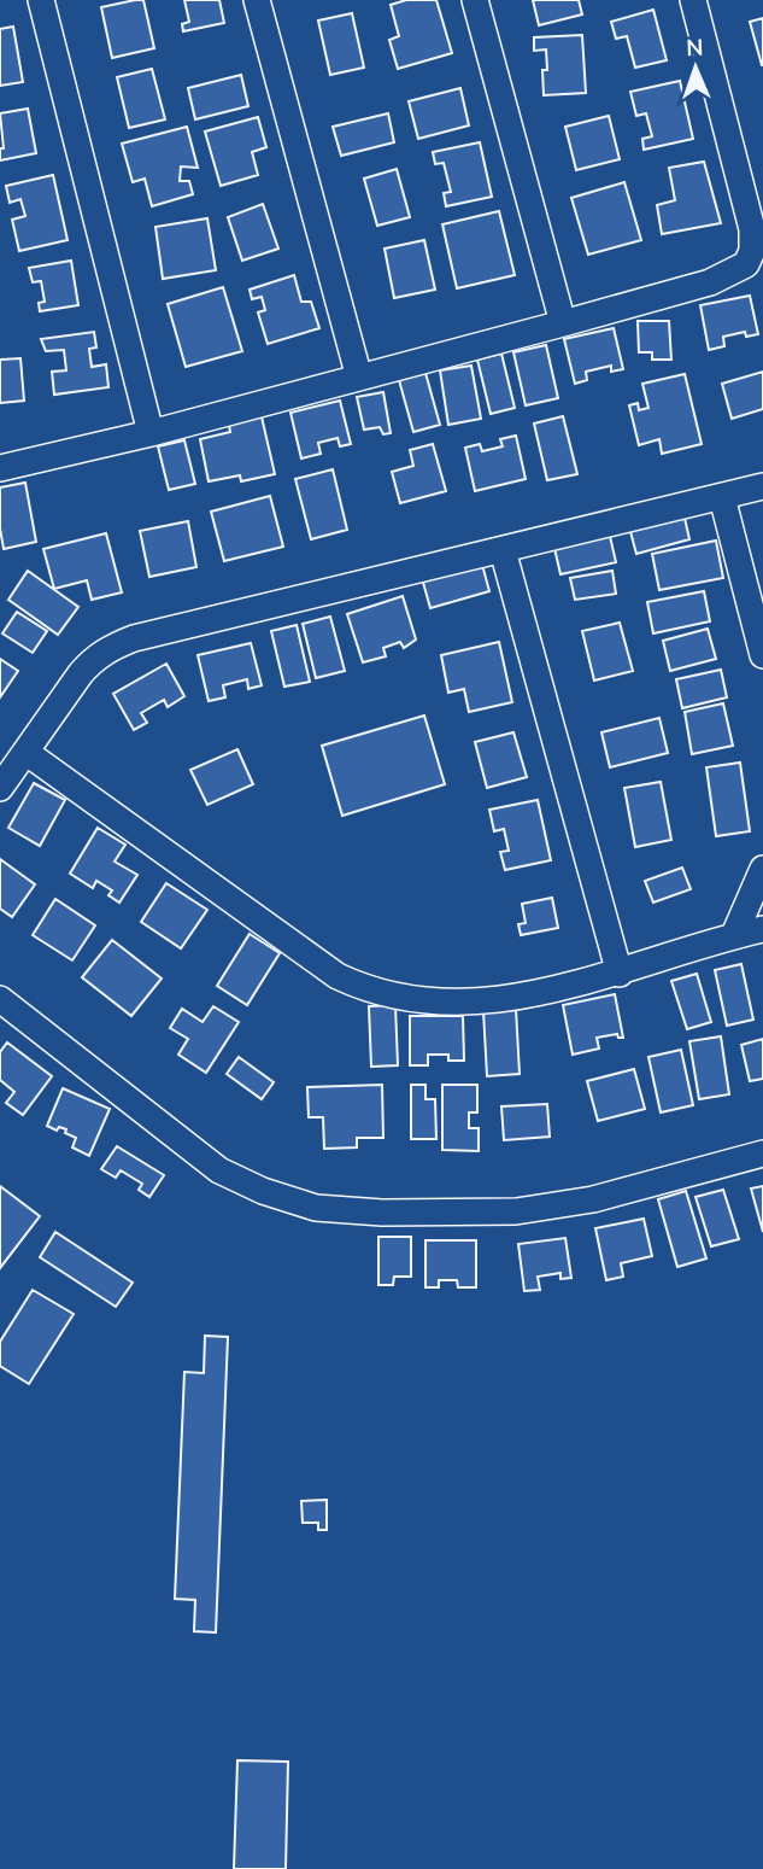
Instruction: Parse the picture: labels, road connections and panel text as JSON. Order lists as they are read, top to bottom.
{
  "north": "top"
}
